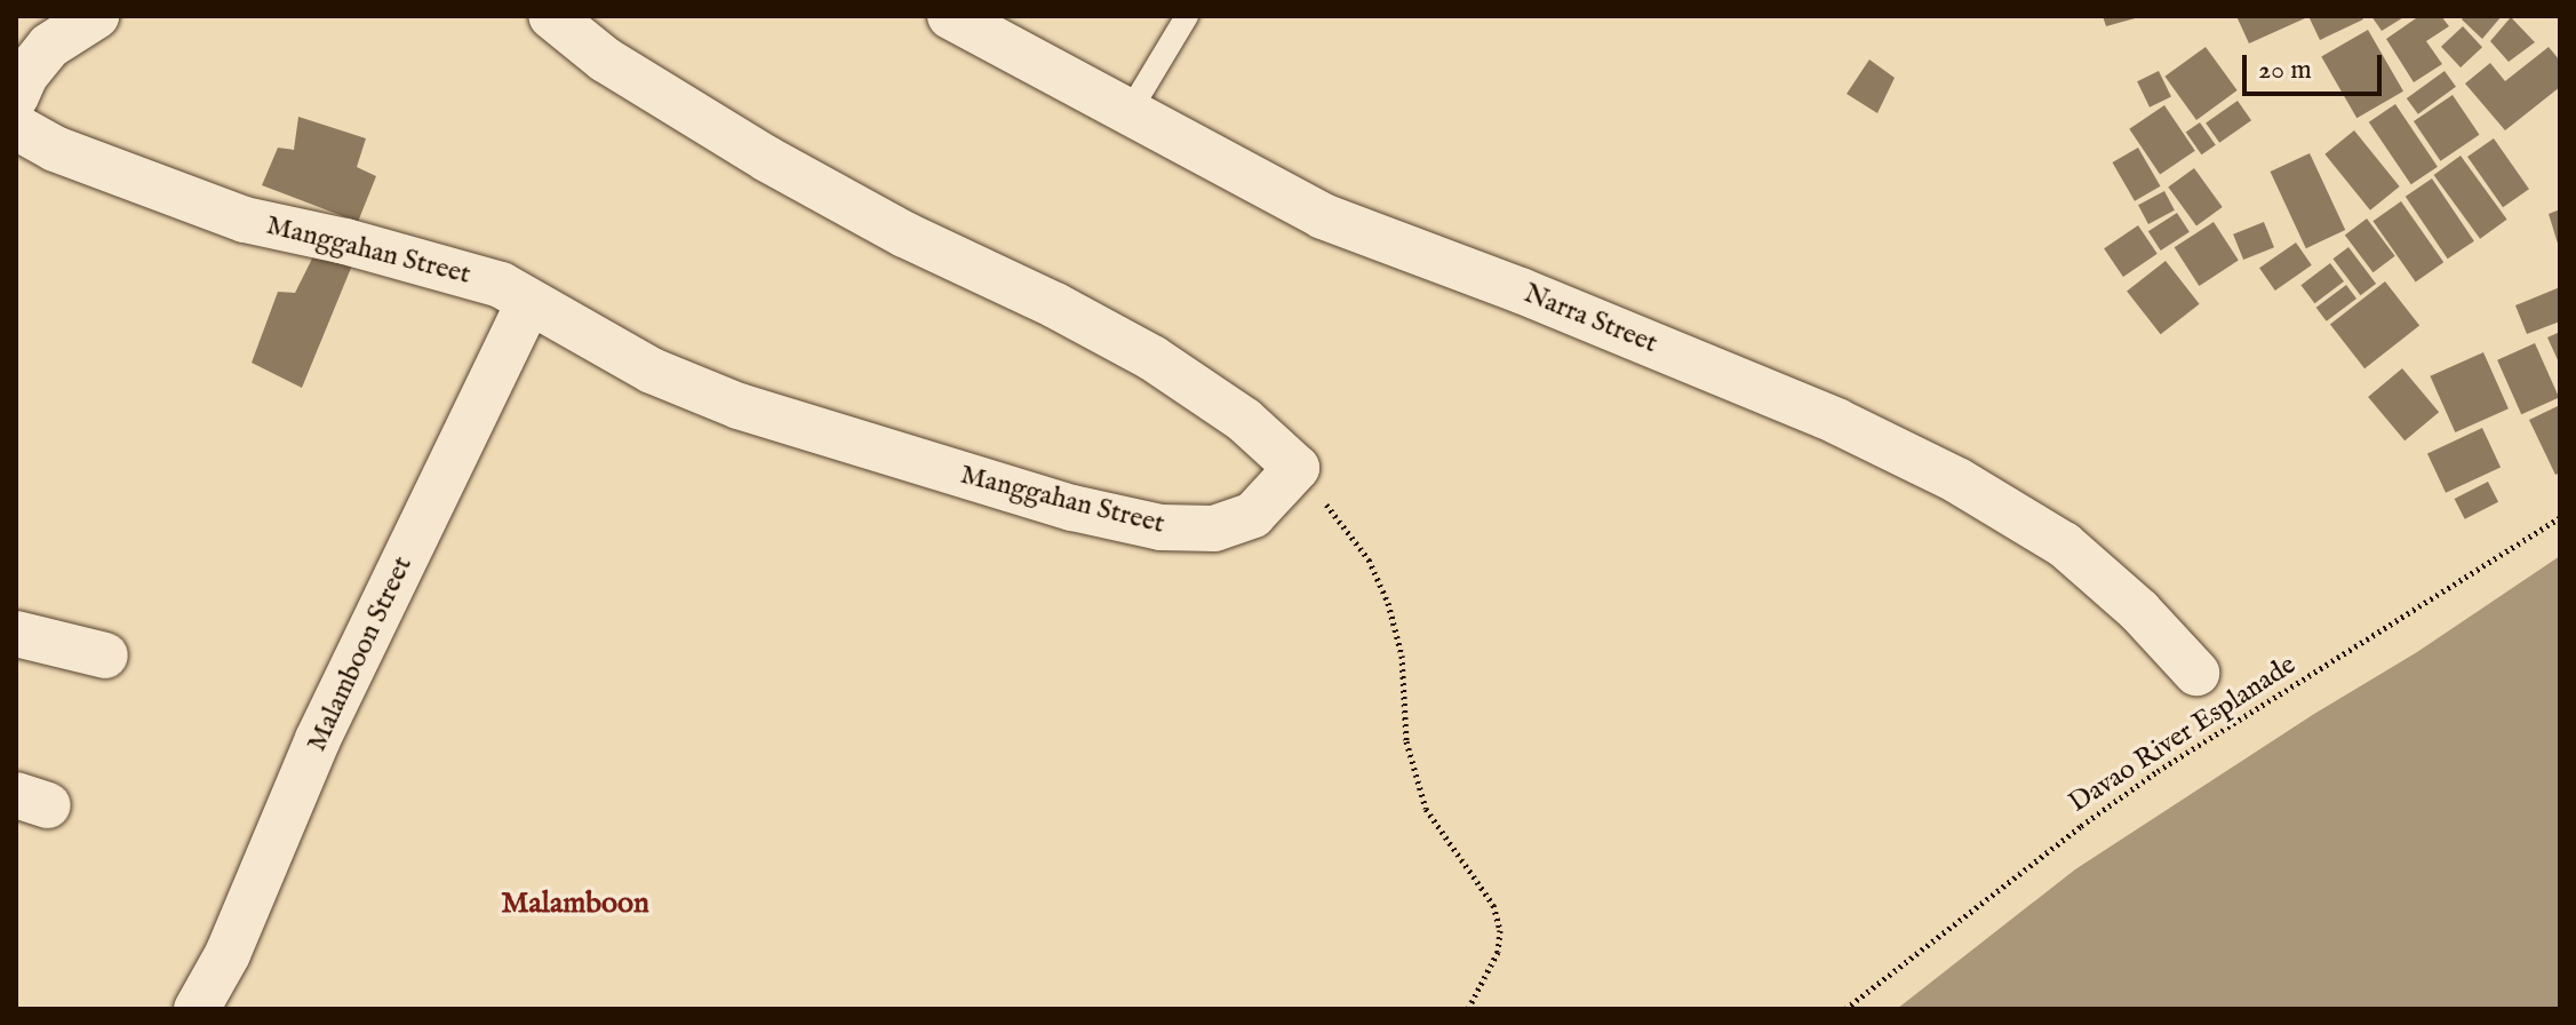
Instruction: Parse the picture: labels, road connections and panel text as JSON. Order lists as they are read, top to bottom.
{
  "streets": {
    "street": ["Manggahan Street", "Narra Street", "Malamboon Street"],
    "path": ["Davao River Esplanade"]
  },
  "crossings": [
    ["Manggahan Street", "Malamboon Street"]
  ],
  "districts": ["Malamboon"],
  "scale_bar": "20 m"
}
